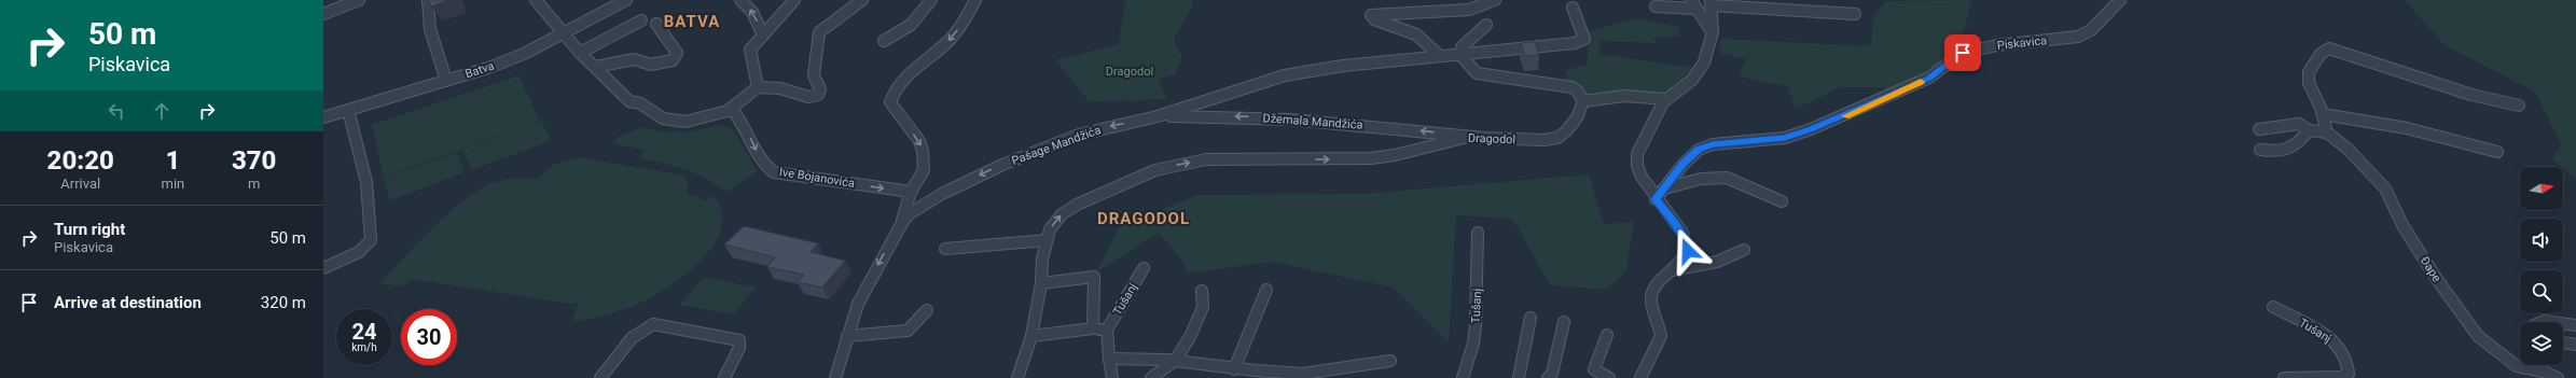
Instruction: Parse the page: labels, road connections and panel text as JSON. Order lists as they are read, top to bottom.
{
  "streets": {
    "street": [
      "Piskavica",
      "Batva",
      "Džemala Mandžića",
      "Dragodol",
      "Pašage Mandžića",
      "Ive Bojanovića",
      "Đape",
      "Tušanj"
    ]
  },
  "crossings": [
    ["Džemala Mandžića", "Dragodol"],
    ["Džemala Mandžića", "Pašage Mandžića"]
  ],
  "one_way": [
    "Džemala Mandžića",
    "Dragodol",
    "Pašage Mandžića",
    "Ive Bojanovića"
  ],
  "districts": ["BATVA", "DRAGODOL"],
  "parks": ["Dragodol"],
  "north": "right",
  "page": {
    "turn": ["50 m", "Piskavica"],
    "eta": [
      "20:20",
      "Arrival",
      "1",
      "min",
      "370",
      "m"
    ],
    "list": [
      {
        "name": "Turn right",
        "note": "Piskavica",
        "value": "50 m"
      },
      {
        "name": "Arrive at destination",
        "value": "320 m"
      }
    ],
    "speed": "24 km/h",
    "limit": "30"
  }
}
